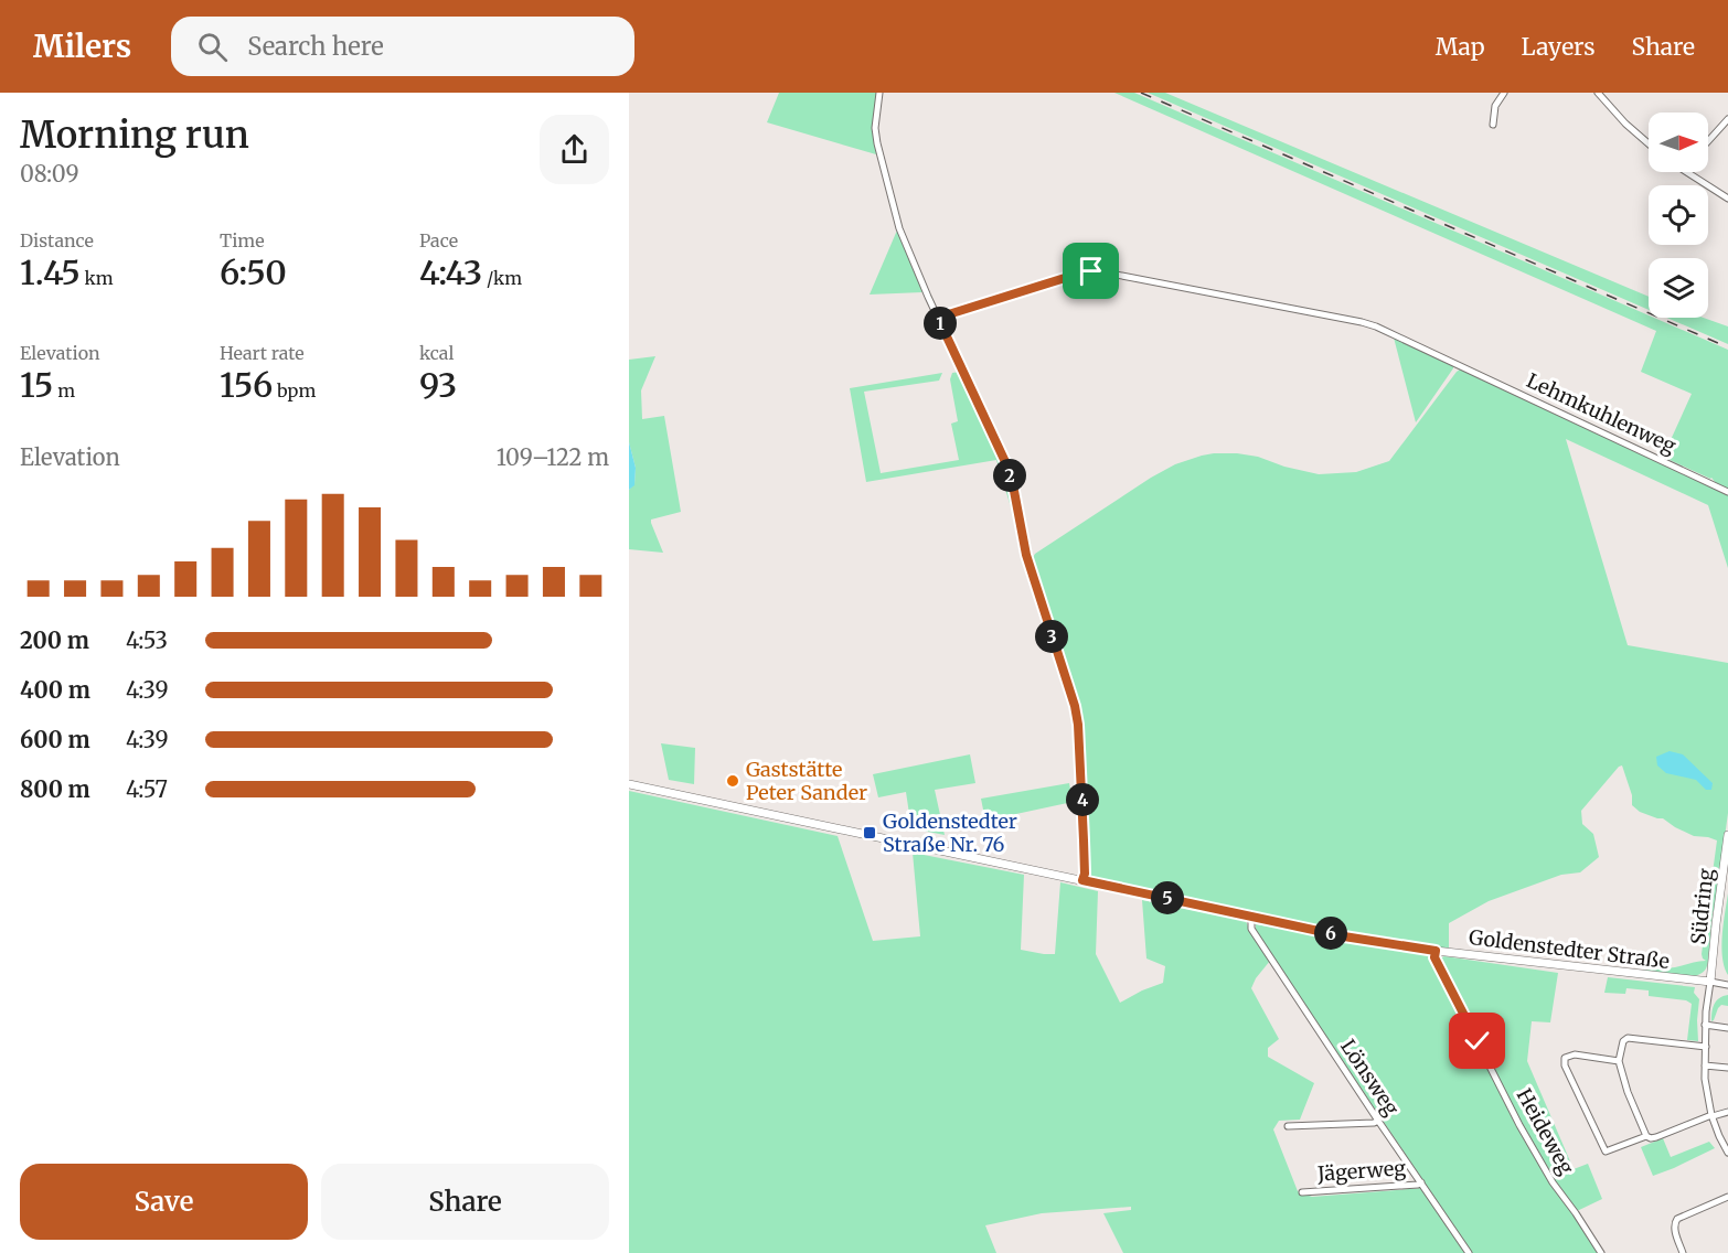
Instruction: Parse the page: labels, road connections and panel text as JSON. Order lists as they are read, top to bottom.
{
  "streets": {
    "main road": ["Südring", "Goldenstedter Straße"],
    "street": [
      "Lehmkuhlenweg",
      "Lönsweg",
      "Heideweg",
      "Jägerweg"
    ]
  },
  "crossings": [
    ["Südring", "Goldenstedter Straße"],
    ["Goldenstedter Straße", "Lönsweg"],
    ["Goldenstedter Straße", "Heideweg"],
    ["Lönsweg", "Jägerweg"]
  ],
  "places": {
    "other": ["Gaststätte Peter Sander"],
    "transit": ["Goldenstedter Straße Nr. 76"]
  },
  "north": "right",
  "page": {
    "header": "Milers",
    "search": "Search here",
    "nav": ["Map", "Layers", "Share"],
    "heading": ["Morning run", "08:09"],
    "stats": [
      ["Distance", "1.45 km"],
      ["Time", "6:50"],
      ["Pace", "4:43 /km"],
      ["Elevation", "15 m"],
      ["Heart rate", "156 bpm"],
      ["kcal", "93"]
    ],
    "pins": [
      "1",
      "2",
      "3",
      "4",
      "5",
      "6"
    ],
    "chart": ["Elevation", "109–122 m"],
    "list": [
      {
        "name": "200 m",
        "note": "4:53"
      },
      {
        "name": "400 m",
        "note": "4:39"
      },
      {
        "name": "600 m",
        "note": "4:39"
      },
      {
        "name": "800 m",
        "note": "4:57"
      }
    ],
    "buttons": ["Save", "Share"]
  }
}
